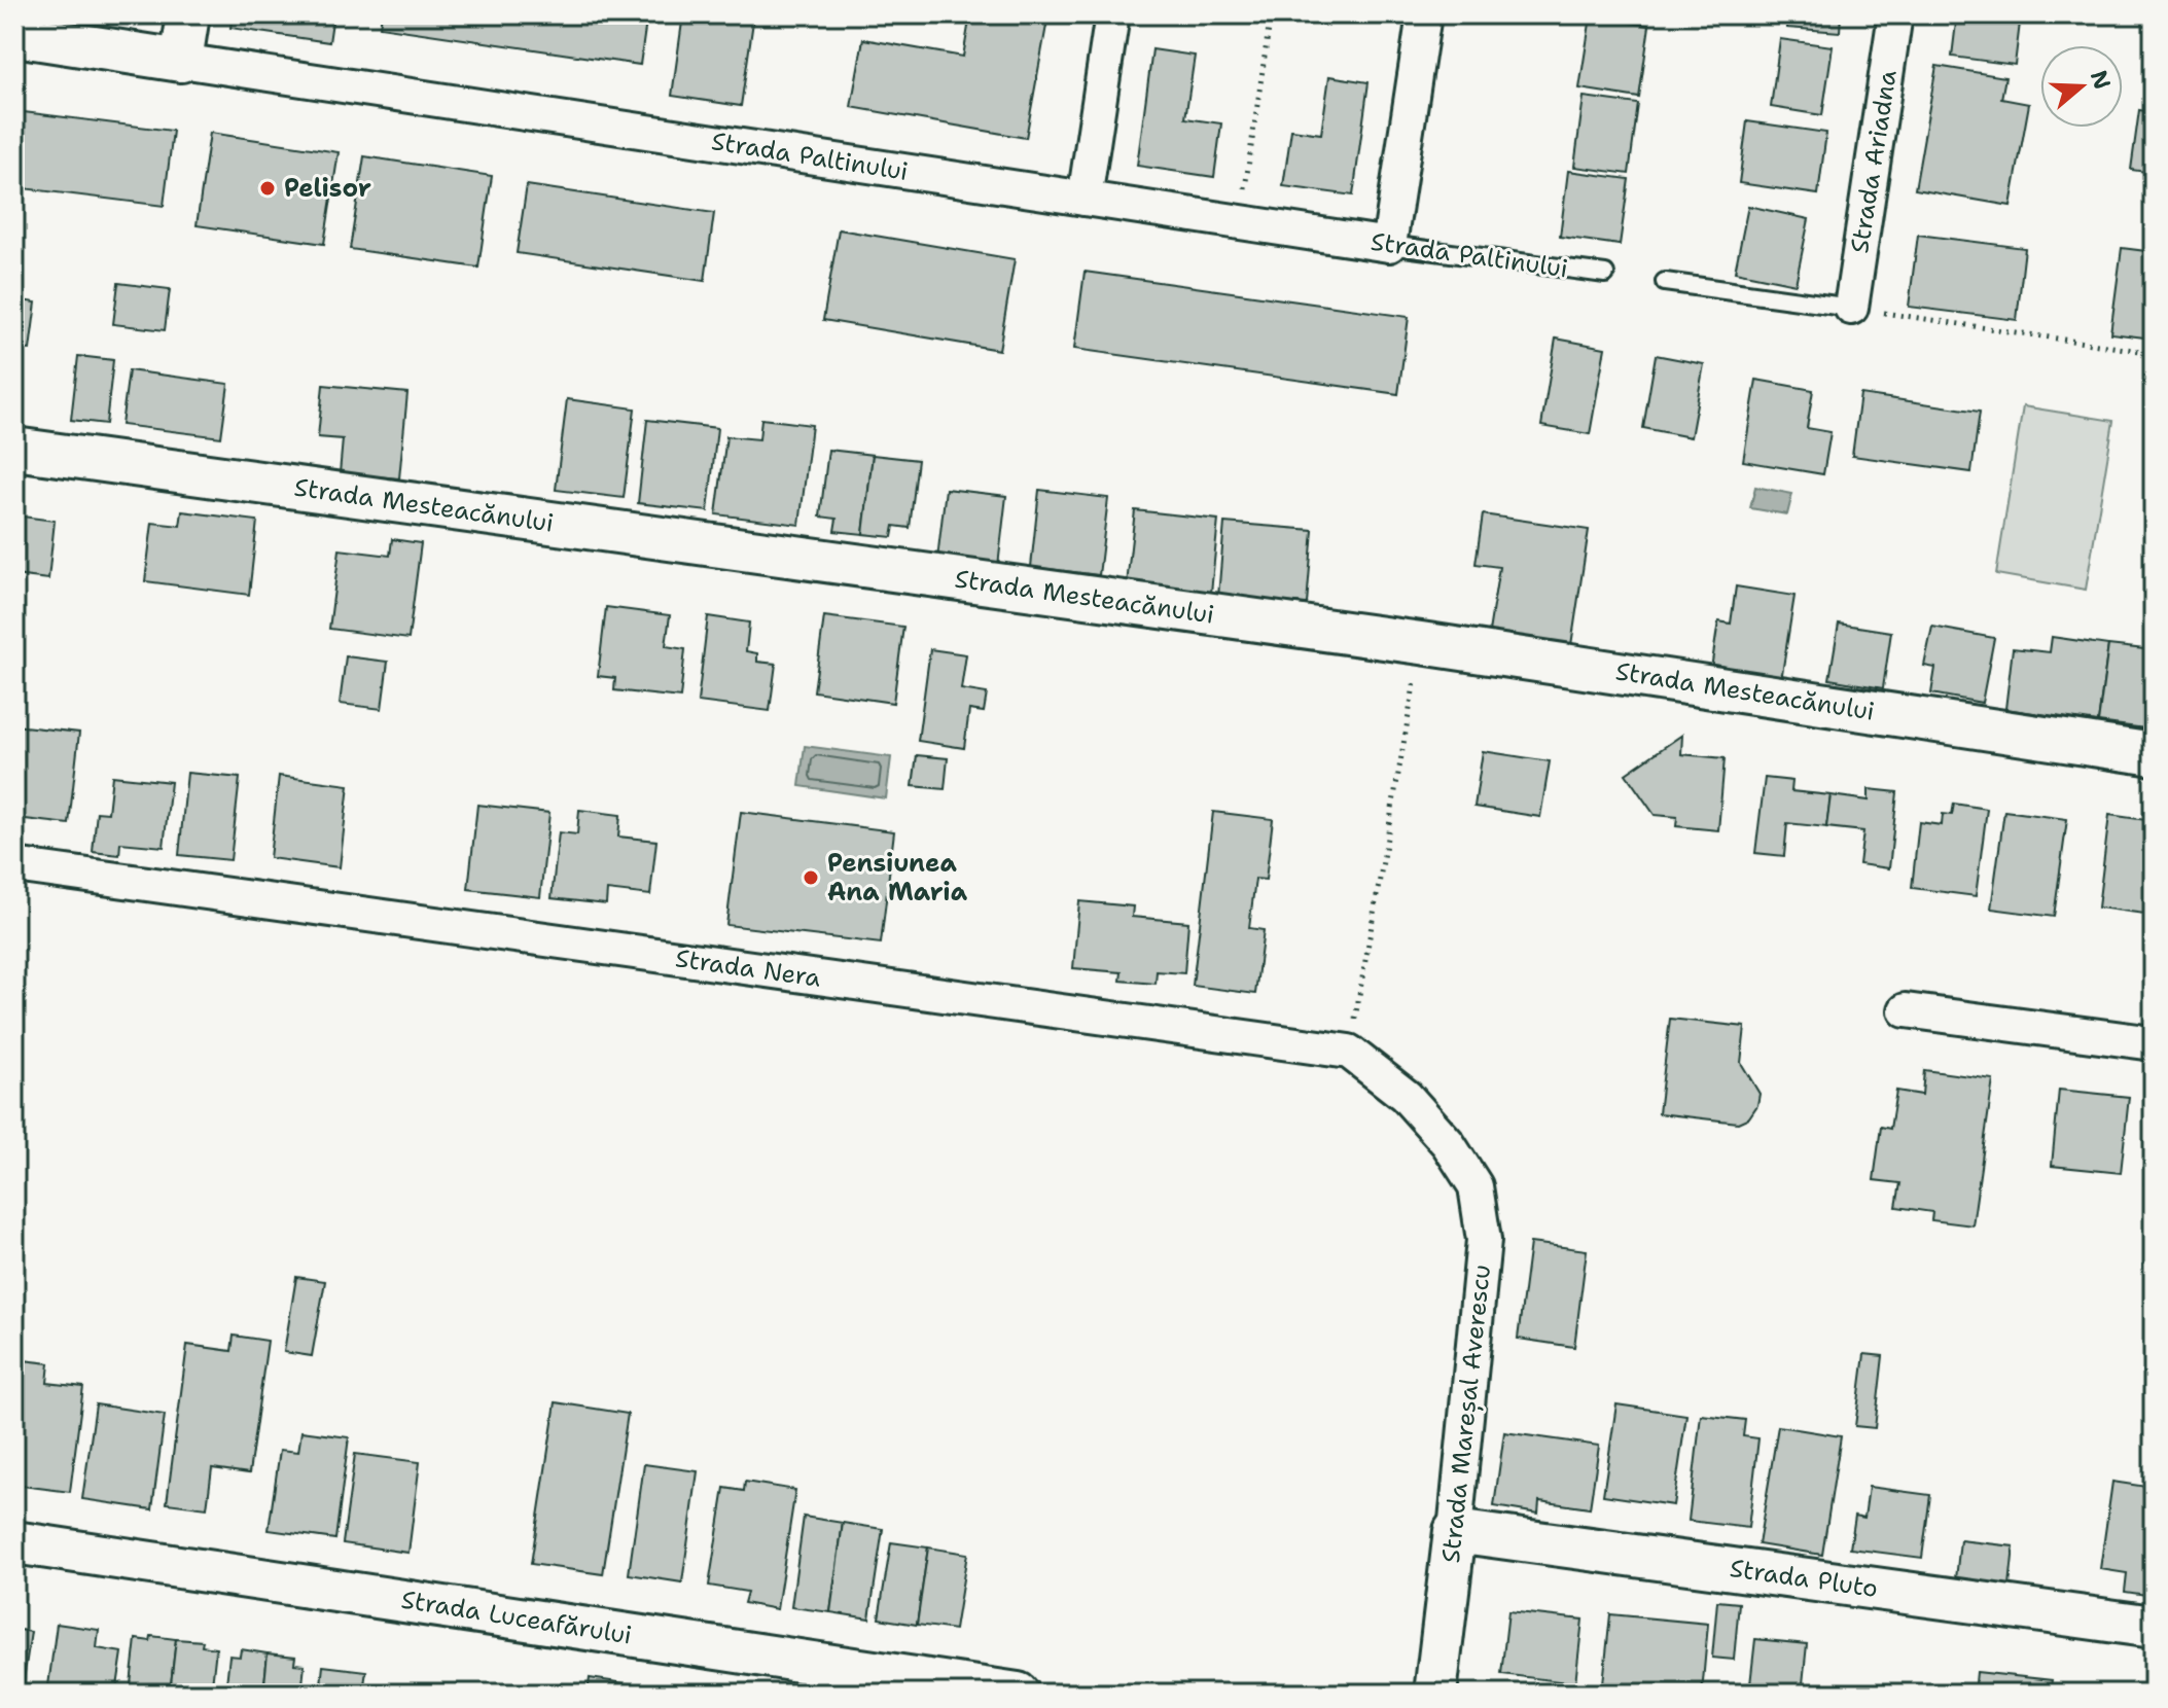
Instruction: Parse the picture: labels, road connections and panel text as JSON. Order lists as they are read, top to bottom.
{
  "streets": {
    "street": [
      "Strada Paltinului",
      "Strada Ariadna",
      "Strada Mesteacănului",
      "Strada Nera",
      "Strada Mareșal Averescu",
      "Strada Pluto",
      "Strada Luceafărului"
    ]
  },
  "crossings": [
    ["Strada Nera", "Strada Mareșal Averescu"],
    ["Strada Mareșal Averescu", "Strada Pluto"]
  ],
  "places": ["Pelisor", "Pensiunea Ana Maria"],
  "north": "right"
}
